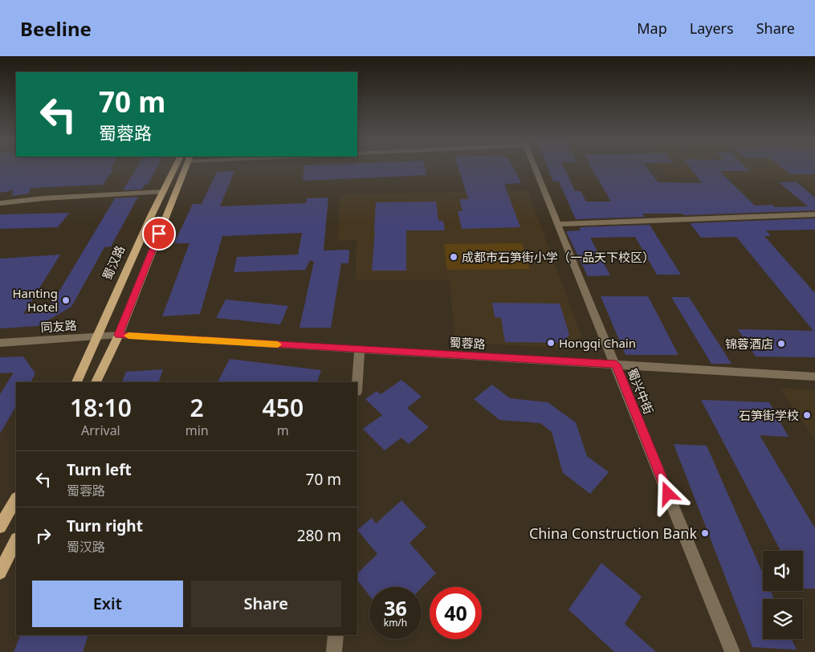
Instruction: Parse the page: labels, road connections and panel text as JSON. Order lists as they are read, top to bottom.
{
  "streets": {
    "main road": ["蜀汉路"],
    "street": ["同友路", "蜀蓉路", "蜀兴中街"]
  },
  "crossings": [
    ["蜀汉路", "同友路"],
    ["同友路", "蜀蓉路"],
    ["蜀蓉路", "蜀兴中街"]
  ],
  "places": [
    "成都市石笋街小学（一品天下校区）",
    "Hanting Hotel",
    "Hongqi Chain",
    "锦蓉酒店",
    "石笋街学校",
    "China Construction Bank"
  ],
  "page": {
    "header": "Beeline",
    "nav": ["Map", "Layers", "Share"],
    "turn": ["70 m", "蜀蓉路"],
    "eta": [
      "18:10",
      "Arrival",
      "2",
      "min",
      "450",
      "m"
    ],
    "list": [
      {
        "name": "Turn left",
        "note": "蜀蓉路",
        "value": "70 m"
      },
      {
        "name": "Turn right",
        "note": "蜀汉路",
        "value": "280 m"
      }
    ],
    "buttons": ["Exit", "Share"],
    "speed": "36 km/h",
    "limit": "40"
  }
}
